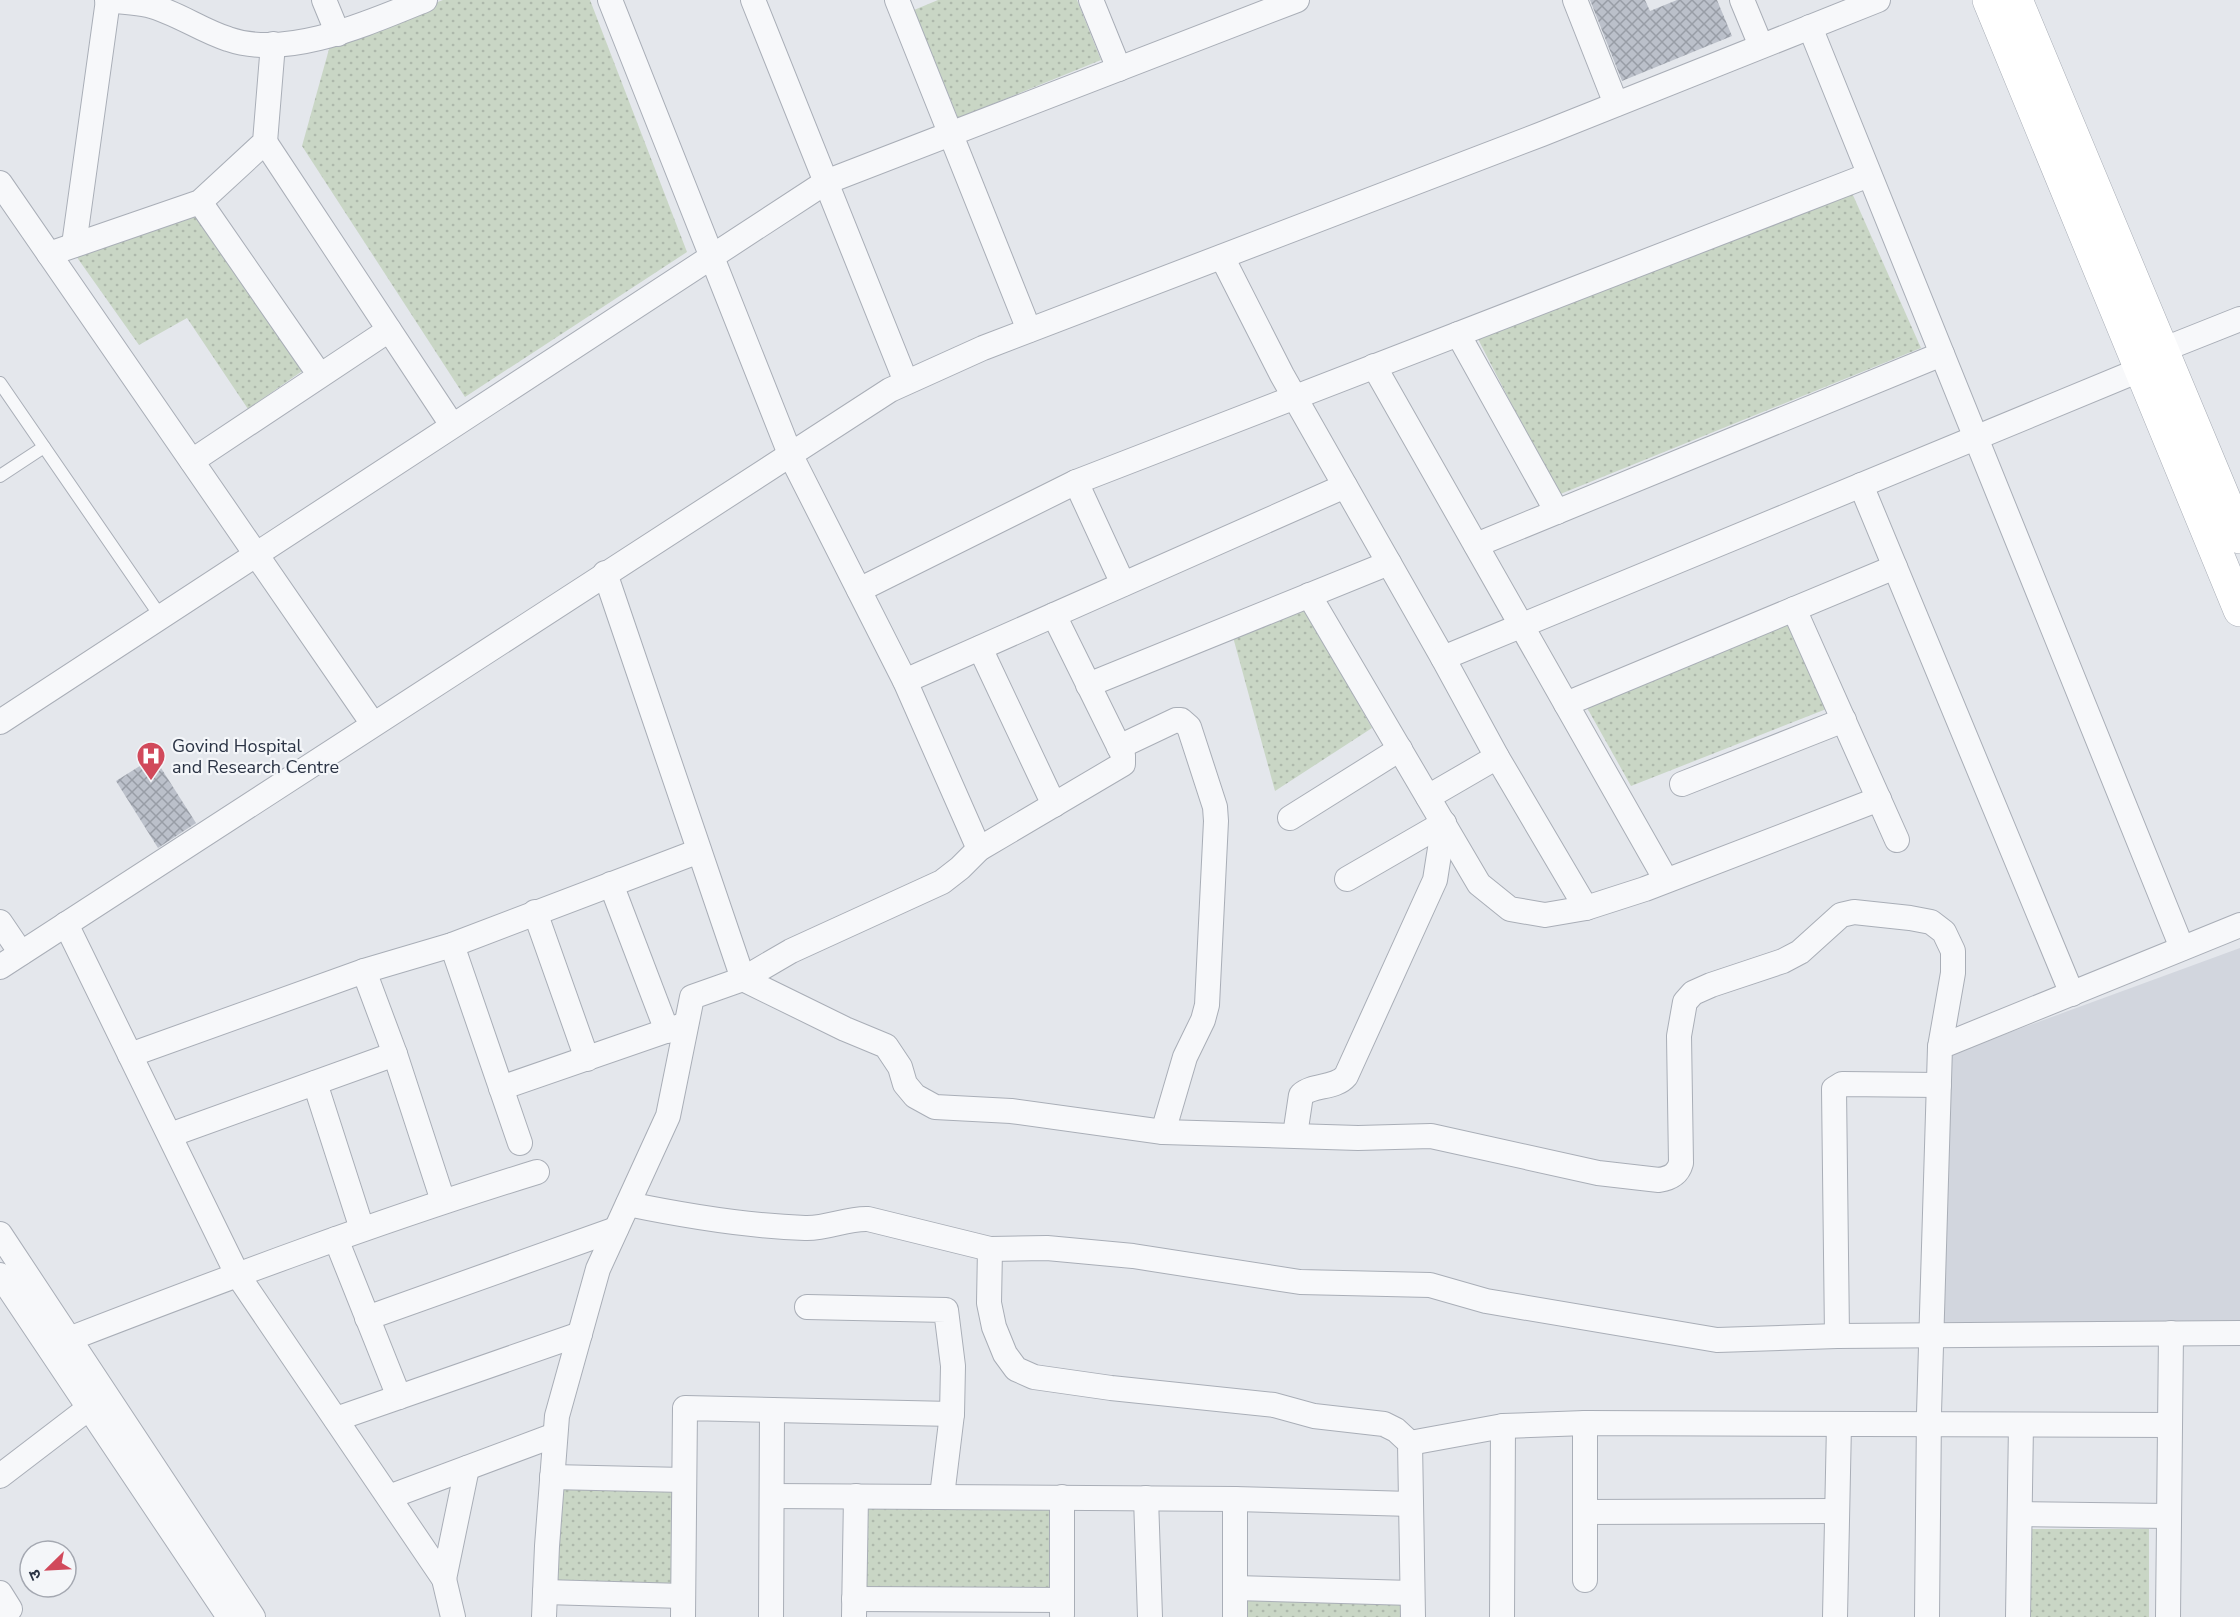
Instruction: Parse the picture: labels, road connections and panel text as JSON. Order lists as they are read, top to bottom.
{
  "places": {
    "hospital": ["Govind Hospital and Research Centre"]
  },
  "north": "bottom left"
}
